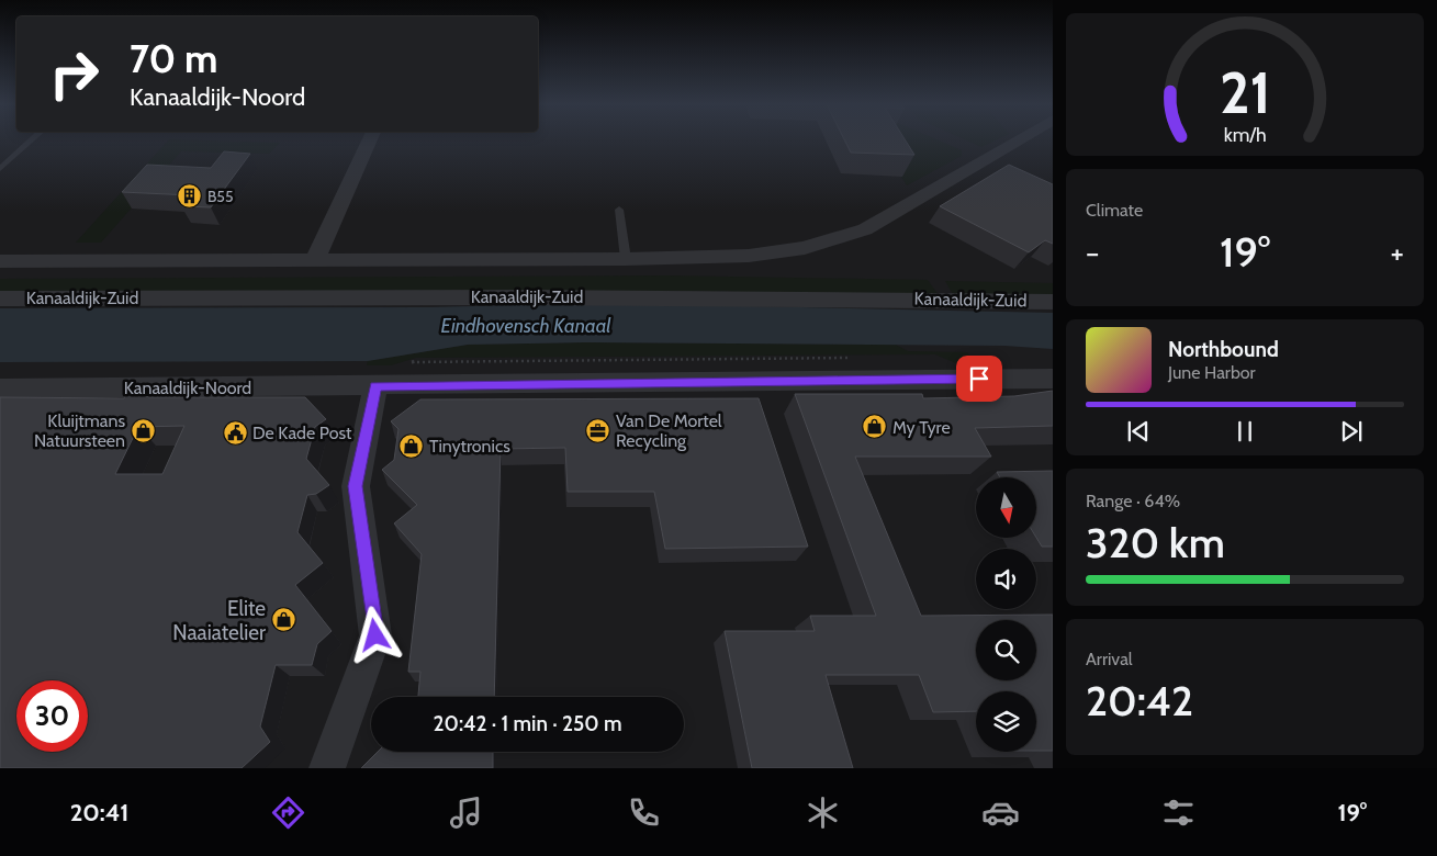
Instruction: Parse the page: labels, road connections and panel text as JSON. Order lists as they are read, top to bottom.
{
  "streets": {
    "street": ["Kanaaldijk-Zuid", "Kanaaldijk-Noord"]
  },
  "water": ["Eindhovensch Kanaal"],
  "places": {
    "building": ["B55"],
    "shop": [
      "My Tyre",
      "Kluijtmans Natuursteen",
      "Tinytronics",
      "Elite Naaiatelier"
    ],
    "office": ["Van De Mortel Recycling"],
    "public building": ["De Kade Post"]
  },
  "north": "bottom",
  "page": {
    "turn": ["70 m", "Kanaaldijk-Noord"],
    "tile": [
      "Climate",
      ["Range · 64%", "320 km"],
      ["Arrival", "20:42"]
    ],
    "heat": ["−", "19°", "+"],
    "song": ["Northbound", "June Harbor"],
    "limit": "30",
    "trip": "20:42 · 1 min · 250 m",
    "tabs": ["20:41", "19°"],
    "gauge": ["21", "km/h"]
  }
}
